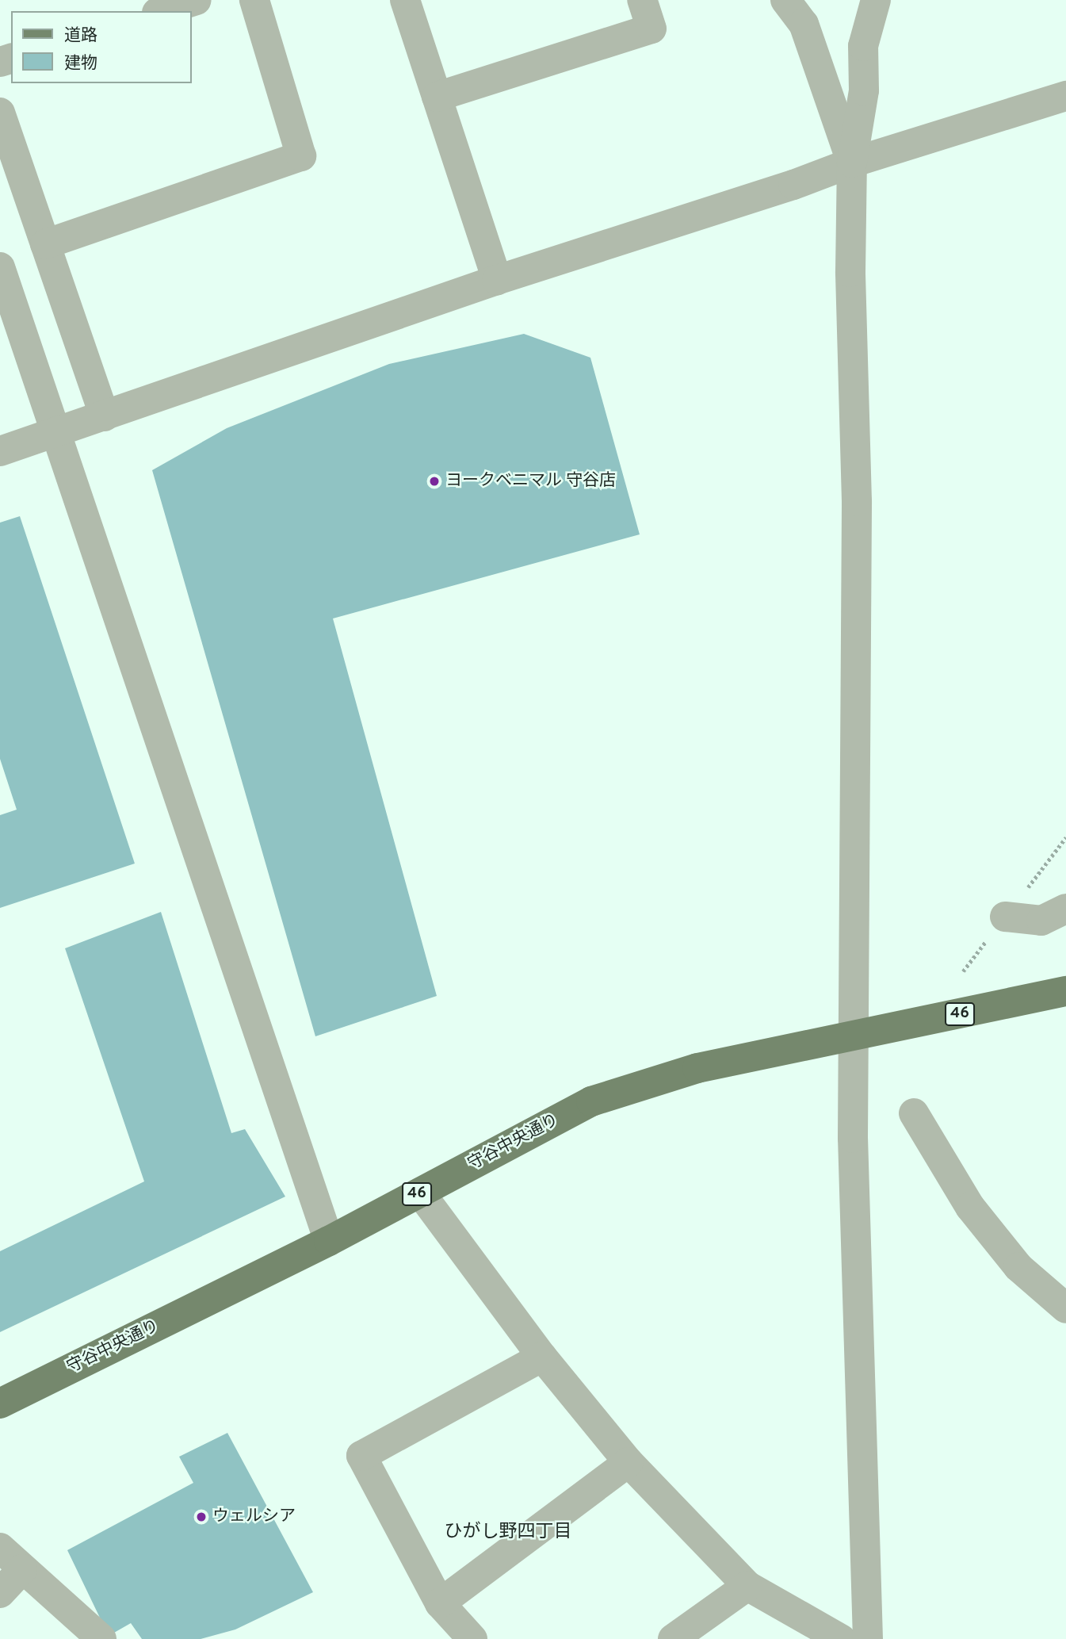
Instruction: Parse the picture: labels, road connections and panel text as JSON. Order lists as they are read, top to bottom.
{
  "streets": {
    "main road": ["46", "守谷中央通り"]
  },
  "districts": ["ひがし野四丁目"],
  "places": ["ヨークベニマル 守谷店", "ウェルシア"],
  "legend": ["道路", "建物"]
}
